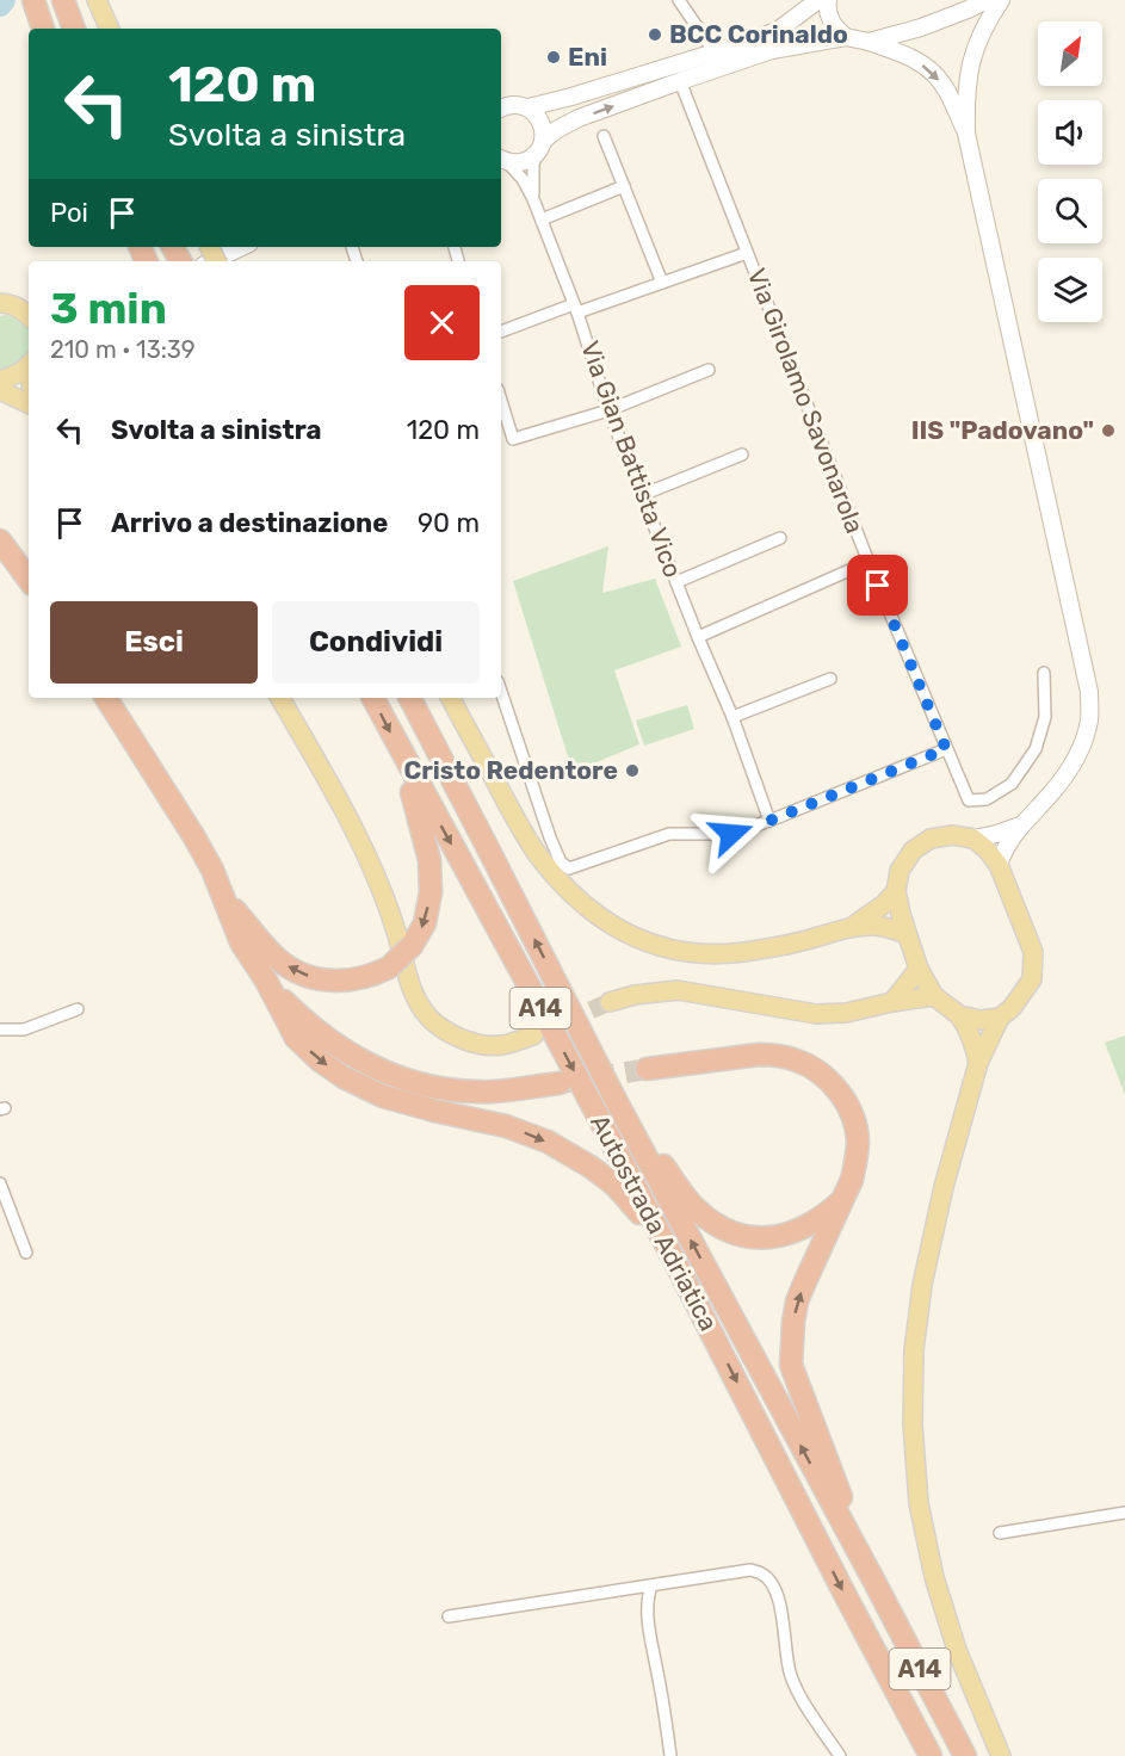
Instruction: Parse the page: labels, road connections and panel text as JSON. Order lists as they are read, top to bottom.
{
  "streets": {
    "highway": ["A14", "Autostrada Adriatica"],
    "street": ["Via Girolamo Savonarola", "Via Gian Battista Vico"]
  },
  "places": [
    "BCC Corinaldo",
    "Eni",
    "IIS \"Padovano\"",
    "Cristo Redentore"
  ],
  "north": "top right",
  "page": {
    "turn": ["120 m", "Svolta a sinistra"],
    "then": "Poi",
    "heading": ["3 min", "210 m · 13:39"],
    "list": [
      {
        "name": "Svolta a sinistra",
        "value": "120 m"
      },
      {
        "name": "Arrivo a destinazione",
        "value": "90 m"
      }
    ],
    "buttons": ["Esci", "Condividi"]
  }
}
